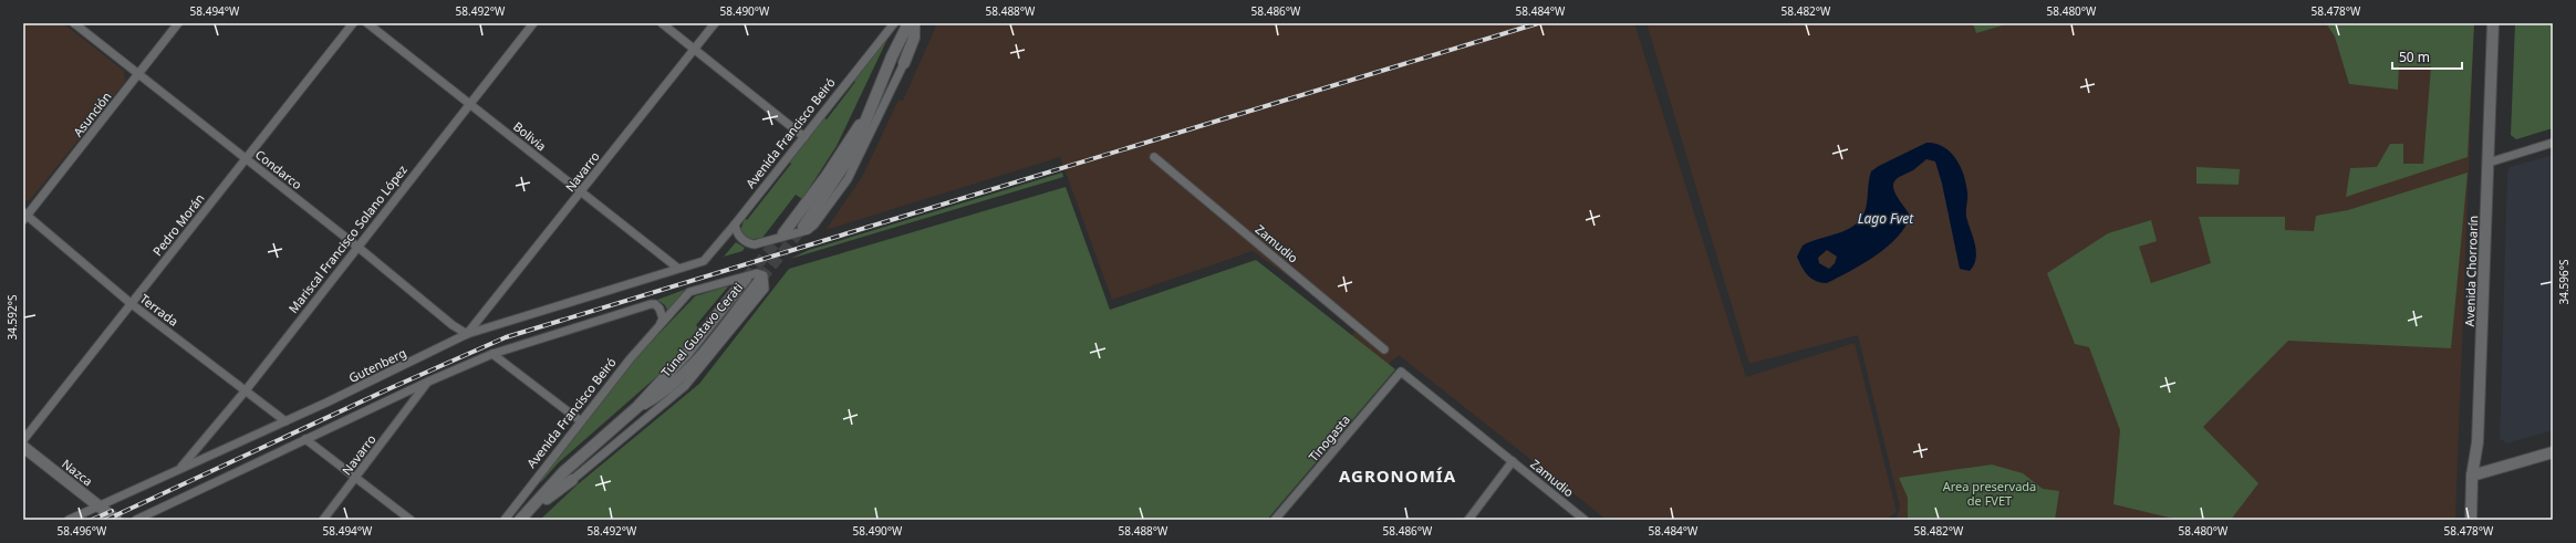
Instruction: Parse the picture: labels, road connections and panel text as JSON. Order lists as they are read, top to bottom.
{
  "streets": {
    "main road": ["Avenida Chorroarín", "Túnel Gustavo Cerati", "Nazca"],
    "street": [
      "Asunción",
      "Avenida Francisco Beiró",
      "Bolivia",
      "Condarco",
      "Navarro",
      "Pedro Morán",
      "Mariscal Francisco Solano López",
      "Zamudio",
      "Terrada",
      "Gutenberg",
      "Tinogasta"
    ]
  },
  "crossings": [
    ["Asunción", "Condarco"],
    ["Asunción", "Terrada"],
    ["Avenida Francisco Beiró", "Gutenberg"],
    ["Bolivia", "Navarro"],
    ["Bolivia", "Mariscal Francisco Solano López"],
    ["Bolivia", "Gutenberg"],
    ["Condarco", "Navarro"],
    ["Condarco", "Pedro Morán"],
    ["Condarco", "Mariscal Francisco Solano López"],
    ["Condarco", "Gutenberg"],
    ["Navarro", "Gutenberg"],
    ["Pedro Morán", "Terrada"],
    ["Mariscal Francisco Solano López", "Terrada"],
    ["Mariscal Francisco Solano López", "Gutenberg"],
    ["Zamudio", "Tinogasta"],
    ["Terrada", "Gutenberg"],
    ["Gutenberg", "Nazca"]
  ],
  "districts": ["AGRONOMÍA"],
  "water": ["Lago Fvet"],
  "parks": ["Area preservada de FVET"],
  "scale_bar": "50 m",
  "coordinates": [
    "58.494°W",
    "58.492°W",
    "58.490°W",
    "58.488°W",
    "58.486°W",
    "58.484°W",
    "58.482°W",
    "58.480°W",
    "58.478°W",
    "34.596°S",
    "34.592°S",
    "58.496°W"
  ]
}
